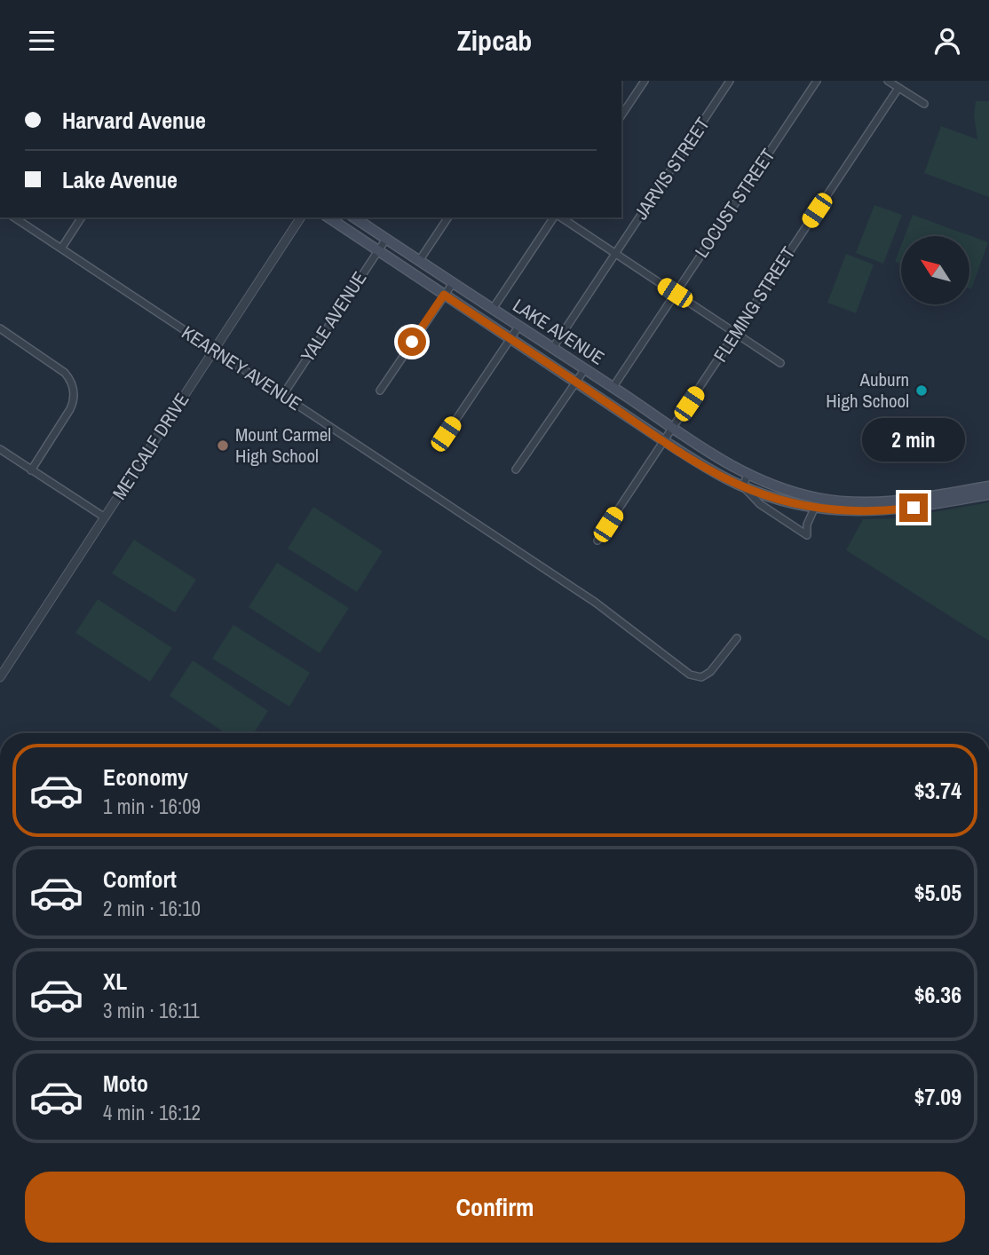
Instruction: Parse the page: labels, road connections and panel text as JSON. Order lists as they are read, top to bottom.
{
  "streets": {
    "main road": ["LAKE AVENUE"],
    "street": [
      "JARVIS STREET",
      "LOCUST STREET",
      "FLEMING STREET",
      "YALE AVENUE",
      "KEARNEY AVENUE",
      "METCALF DRIVE"
    ]
  },
  "crossings": [
    ["JARVIS STREET", "LAKE AVENUE"],
    ["LOCUST STREET", "LAKE AVENUE"],
    ["FLEMING STREET", "LAKE AVENUE"],
    ["YALE AVENUE", "LAKE AVENUE"],
    ["YALE AVENUE", "KEARNEY AVENUE"],
    ["KEARNEY AVENUE", "METCALF DRIVE"]
  ],
  "places": ["Auburn High School", "Mount Carmel High School"],
  "north": "top left",
  "page": {
    "header": "Zipcab",
    "banner": ["Harvard Avenue", "Lake Avenue"],
    "bubble": "2 min",
    "list": [
      {
        "name": "Economy",
        "note": "1 min · 16:09",
        "value": "$3.74"
      },
      {
        "name": "Comfort",
        "note": "2 min · 16:10",
        "value": "$5.05"
      },
      {
        "name": "XL",
        "note": "3 min · 16:11",
        "value": "$6.36"
      },
      {
        "name": "Moto",
        "note": "4 min · 16:12",
        "value": "$7.09"
      }
    ],
    "buttons": "Confirm"
  }
}
